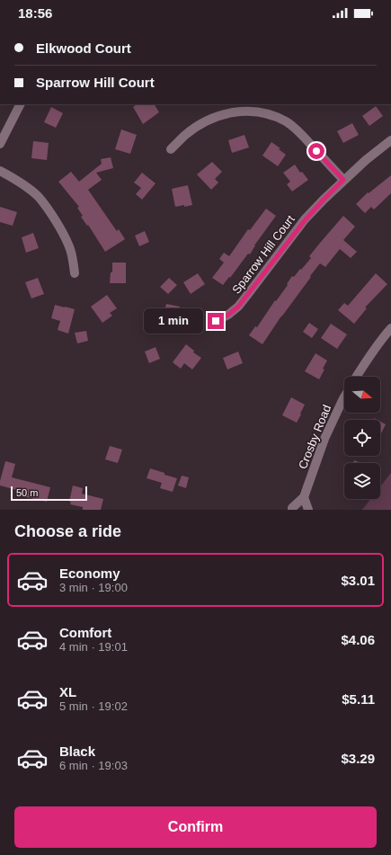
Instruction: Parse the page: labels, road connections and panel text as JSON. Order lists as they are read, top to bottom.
{
  "streets": {
    "street": ["Sparrow Hill Court", "Crosby Road"]
  },
  "scale_bar": "50 m",
  "north": "right",
  "page": {
    "status": "18:56",
    "banner": ["Elkwood Court", "Sparrow Hill Court"],
    "bubble": "1 min",
    "scale": "50 m",
    "heading": "Choose a ride",
    "list": [
      {
        "name": "Economy",
        "note": "3 min · 19:00",
        "value": "$3.01"
      },
      {
        "name": "Comfort",
        "note": "4 min · 19:01",
        "value": "$4.06"
      },
      {
        "name": "XL",
        "note": "5 min · 19:02",
        "value": "$5.11"
      },
      {
        "name": "Black",
        "note": "6 min · 19:03",
        "value": "$3.29"
      }
    ],
    "buttons": "Confirm"
  }
}
